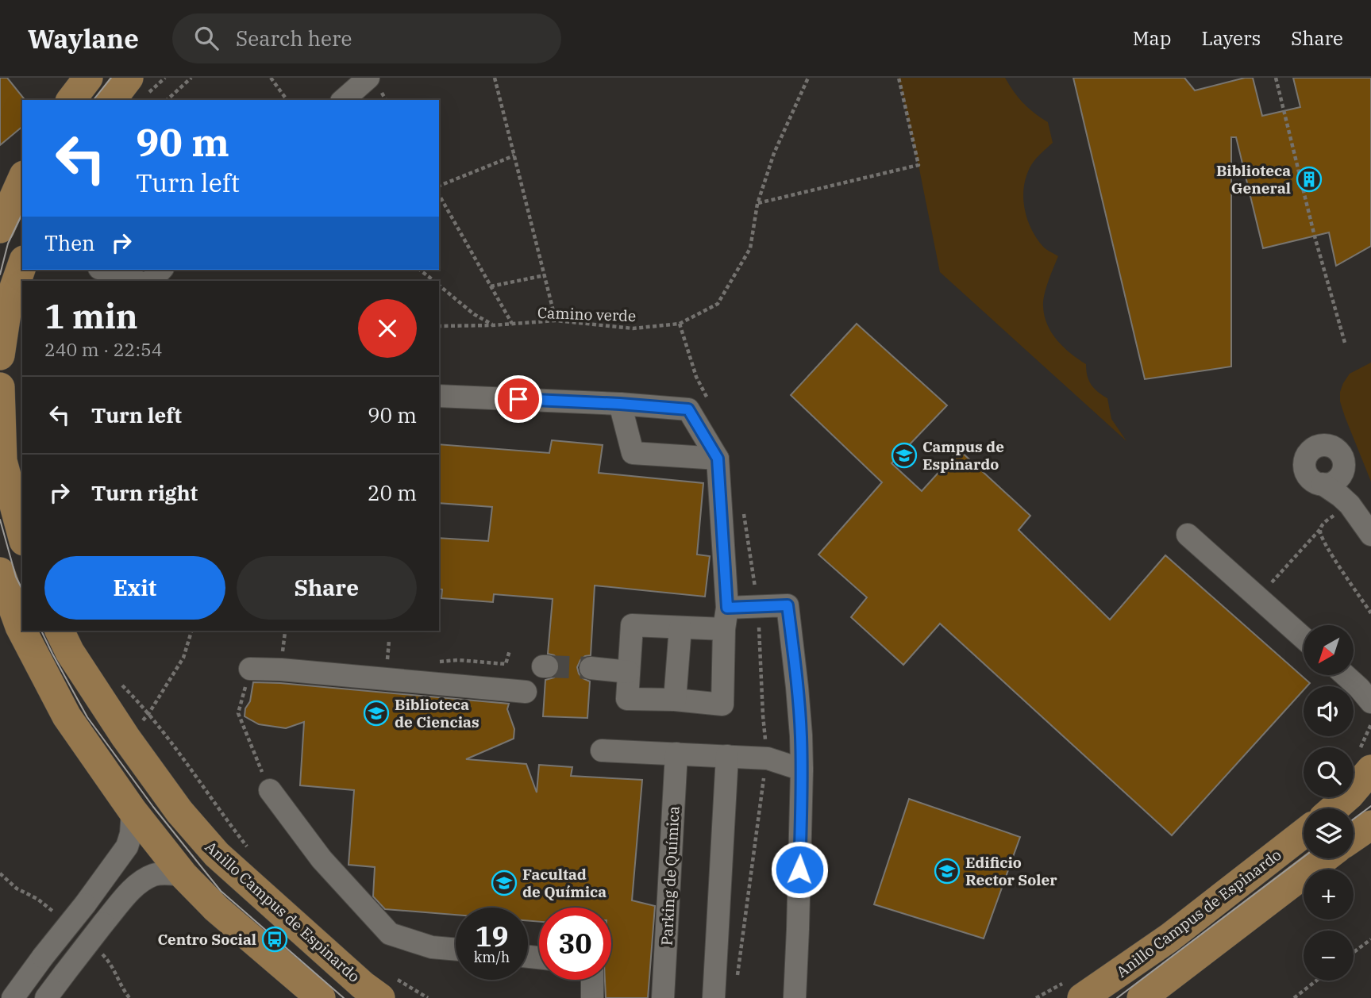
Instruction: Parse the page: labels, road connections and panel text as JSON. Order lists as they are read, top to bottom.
{
  "streets": {
    "main road": ["Anillo Campus de Espinardo"],
    "street": ["Parking de Química"],
    "path": ["Camino verde"]
  },
  "places": {
    "building": ["Biblioteca General"],
    "school or university": [
      "Campus de Espinardo",
      "Biblioteca de Ciencias",
      "Edificio Rector Soler",
      "Facultad de Química"
    ],
    "bus stop": ["Centro Social"]
  },
  "north": "bottom left",
  "page": {
    "header": "Waylane",
    "search": "Search here",
    "nav": ["Map", "Layers", "Share"],
    "turn": ["90 m", "Turn left"],
    "then": "Then",
    "heading": ["1 min", "240 m · 22:54"],
    "list": [
      {
        "name": "Turn left",
        "value": "90 m"
      },
      {
        "name": "Turn right",
        "value": "20 m"
      }
    ],
    "buttons": ["Exit", "Share"],
    "map_buttons": ["+", "−"],
    "speed": "19 km/h",
    "limit": "30"
  }
}
